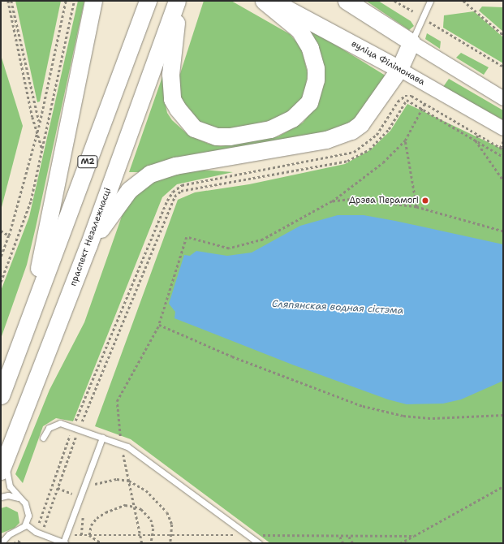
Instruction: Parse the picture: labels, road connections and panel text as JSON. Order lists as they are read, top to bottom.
{
  "streets": {
    "main road": ["вуліца Філімонава", "М2", "праспект Незалежнасці"]
  },
  "water": ["Сляпянская водная сістэма"],
  "places": ["Дрэва Перамогі"]
}
